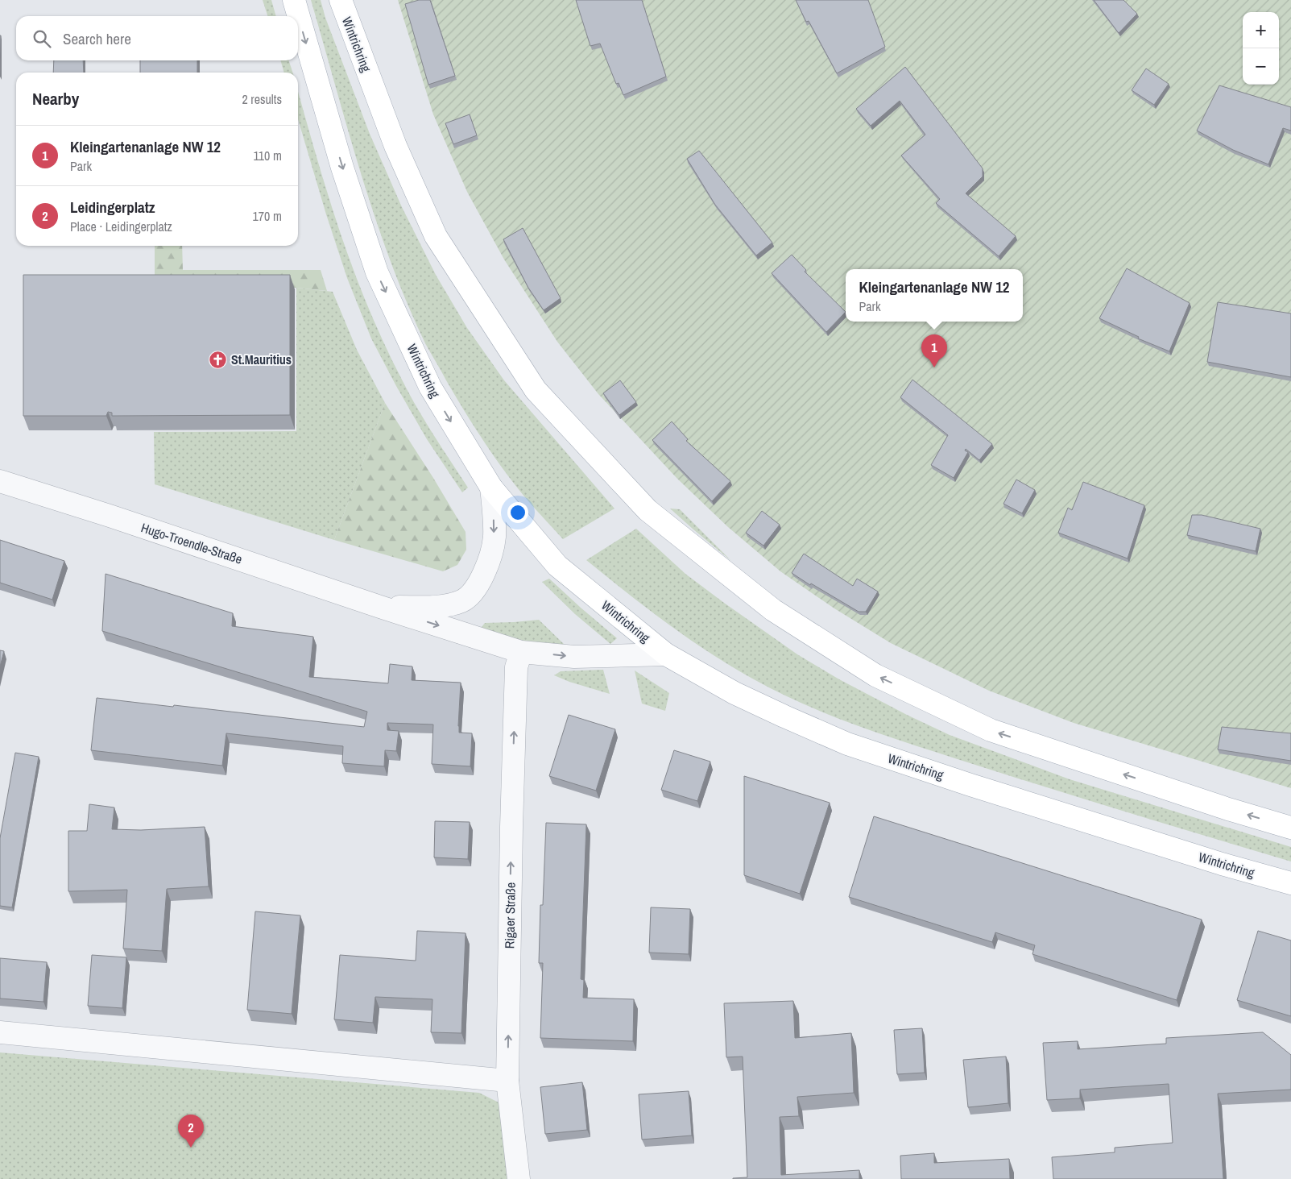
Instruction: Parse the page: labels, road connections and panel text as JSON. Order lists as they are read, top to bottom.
{
  "streets": {
    "main road": ["Wintrichring"],
    "street": ["Hugo-Troendle-Straße", "Rigaer Straße"]
  },
  "crossings": [
    ["Wintrichring", "Hugo-Troendle-Straße"],
    ["Hugo-Troendle-Straße", "Rigaer Straße"]
  ],
  "one_way": ["Rigaer Straße"],
  "places": {
    "church": ["St.Mauritius"]
  },
  "page": {
    "map_buttons": ["+", "−"],
    "search": "Search here",
    "heading": ["Nearby", "2 results"],
    "list": [
      {
        "mark": "1",
        "name": "Kleingartenanlage NW 12",
        "note": "Park",
        "value": "110 m"
      },
      {
        "mark": "2",
        "name": "Leidingerplatz",
        "note": "Place · Leidingerplatz",
        "value": "170 m"
      }
    ],
    "popup": ["Kleingartenanlage NW 12", "Park"],
    "pins": ["1", "2"]
  }
}
